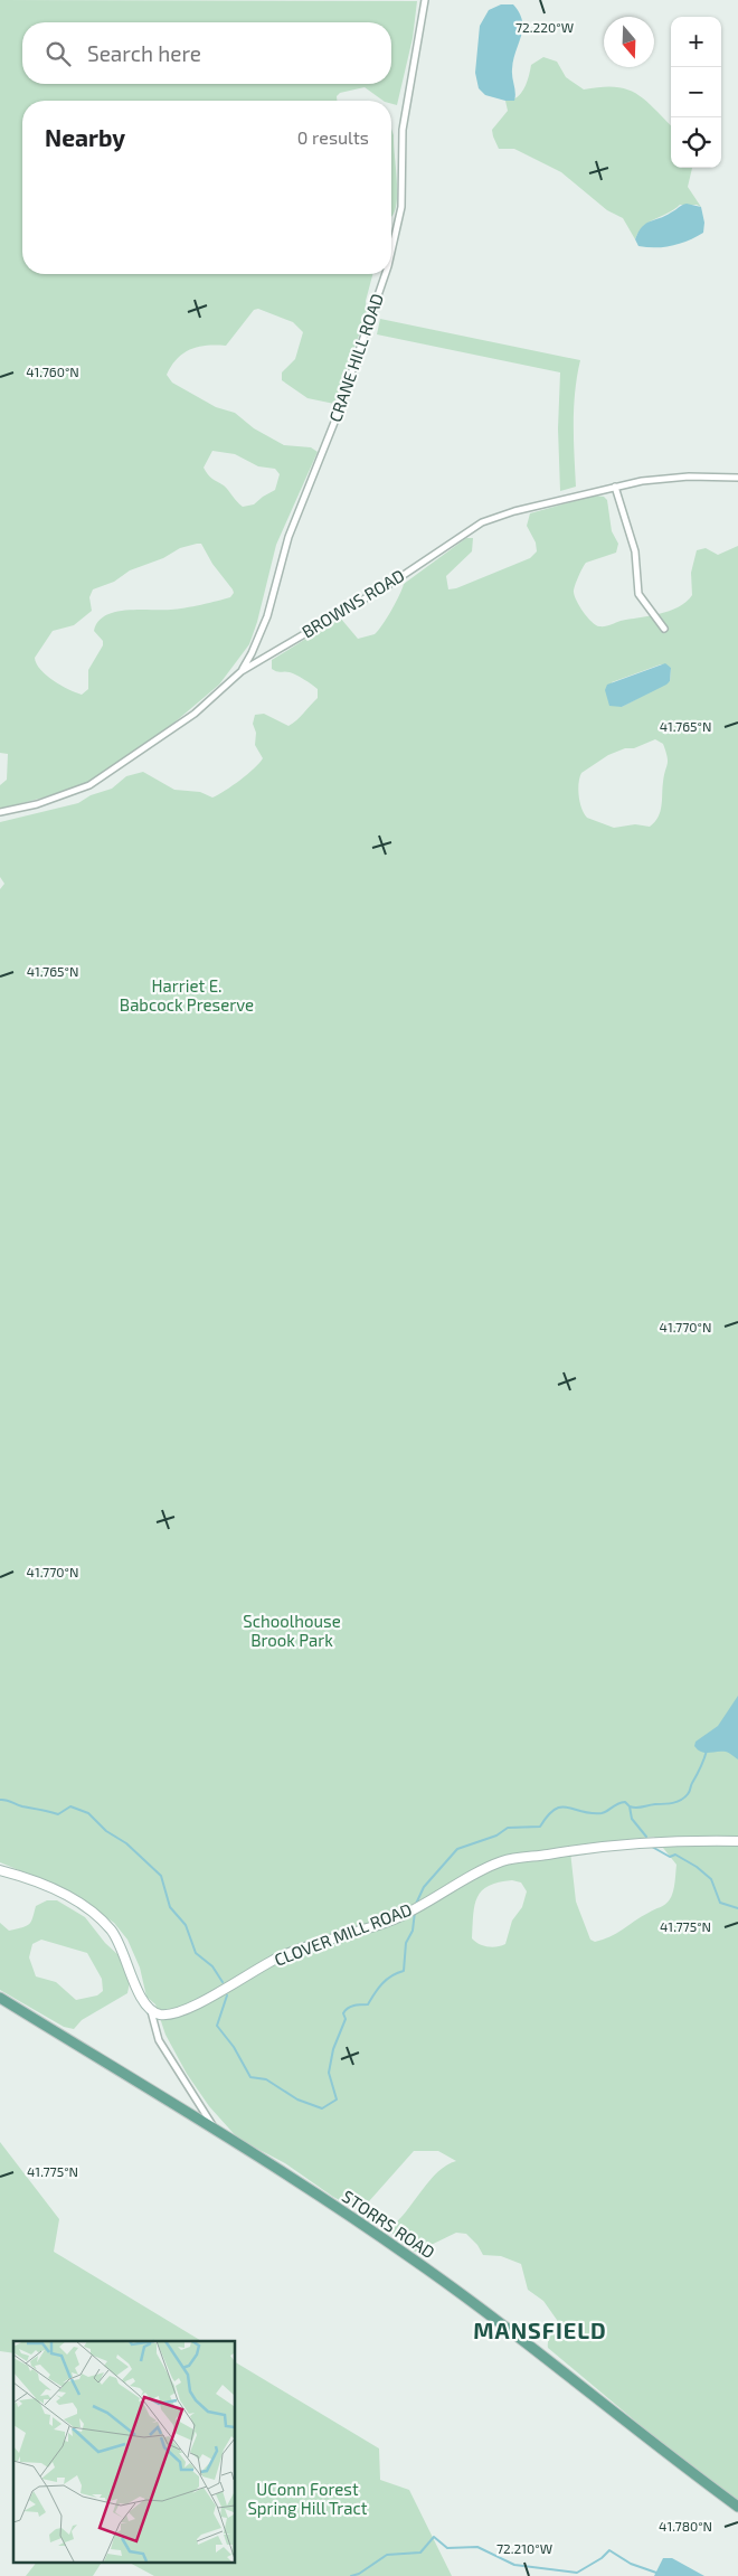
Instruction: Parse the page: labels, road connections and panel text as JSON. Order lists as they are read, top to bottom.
{
  "streets": {
    "main road": ["STORRS ROAD"],
    "street": ["CRANE HILL ROAD", "BROWNS ROAD", "CLOVER MILL ROAD"]
  },
  "crossings": [
    ["CRANE HILL ROAD", "BROWNS ROAD"]
  ],
  "districts": ["MANSFIELD"],
  "parks": ["Harriet E. Babcock Preserve", "Schoolhouse Brook Park", "UConn Forest Spring Hill Tract"],
  "north": "bottom",
  "page": {
    "map_buttons": ["+", "−"],
    "search": "Search here",
    "heading": ["Nearby", "0 results"]
  },
  "coordinates": [
    "72.220°W",
    "41.760°N",
    "41.765°N",
    "41.770°N",
    "41.775°N",
    "41.780°N",
    "72.210°W"
  ]
}
